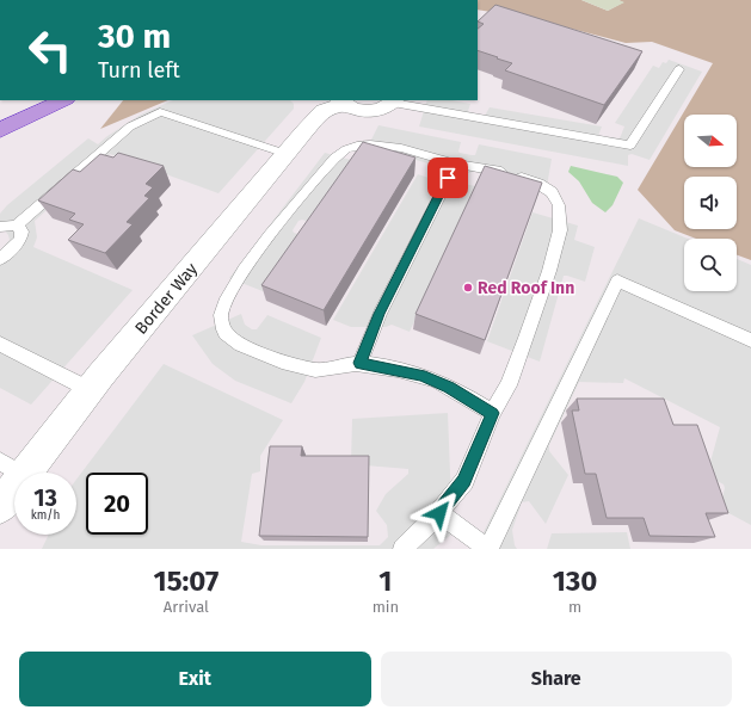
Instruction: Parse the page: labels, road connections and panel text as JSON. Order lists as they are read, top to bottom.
{
  "streets": {
    "street": ["Border Way"]
  },
  "places": ["Red Roof Inn"],
  "north": "right",
  "page": {
    "turn": ["30 m", "Turn left"],
    "speed": "13 km/h",
    "limit": "20",
    "eta": [
      "15:07",
      "Arrival",
      "1",
      "min",
      "130",
      "m"
    ],
    "buttons": ["Exit", "Share"]
  }
}
